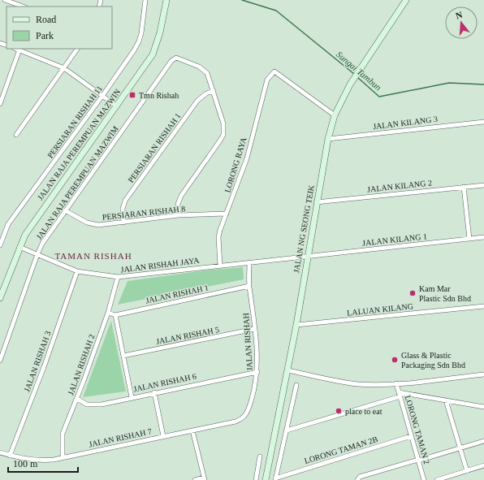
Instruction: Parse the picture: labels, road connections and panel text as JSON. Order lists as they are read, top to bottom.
{
  "streets": {
    "main road": ["JALAN RAJA PEREMPUAN MAZWIN", "JALAN NG SEONG TEIK"],
    "street": [
      "PERSIARAN RISHAH 11",
      "JALAN KILANG 3",
      "PERSIARAN RISHAH 1",
      "LORONG RAYA",
      "JALAN RAJA PEREMPUAN MAZWIM",
      "JALAN KILANG 2",
      "PERSIARAN RISHAH 8",
      "JALAN KILANG 1",
      "JALAN RISHAH JAYA",
      "JALAN RISHAH 1",
      "LALUAN KILANG",
      "JALAN RISHAH 5",
      "JALAN RISHAH",
      "JALAN RISHAH 3",
      "JALAN RISHAH 2",
      "JALAN RISHAH 6",
      "LORONG TAMAN 2",
      "JALAN RISHAH 7",
      "LORONG TAMAN 2B"
    ]
  },
  "crossings": [
    ["JALAN KILANG 3", "JALAN NG SEONG TEIK"],
    ["JALAN RAJA PEREMPUAN MAZWIN", "JALAN RISHAH JAYA"],
    ["PERSIARAN RISHAH 1", "JALAN RAJA PEREMPUAN MAZWIM"],
    ["PERSIARAN RISHAH 1", "PERSIARAN RISHAH 8"],
    ["LORONG RAYA", "PERSIARAN RISHAH 8"],
    ["LORONG RAYA", "JALAN NG SEONG TEIK"],
    ["LORONG RAYA", "JALAN RISHAH JAYA"],
    ["JALAN RAJA PEREMPUAN MAZWIM", "PERSIARAN RISHAH 8"],
    ["JALAN RAJA PEREMPUAN MAZWIM", "JALAN RISHAH JAYA"],
    ["JALAN KILANG 2", "JALAN NG SEONG TEIK"],
    ["JALAN NG SEONG TEIK", "JALAN KILANG 1"],
    ["JALAN NG SEONG TEIK", "JALAN RISHAH JAYA"],
    ["JALAN NG SEONG TEIK", "LALUAN KILANG"],
    ["JALAN KILANG 1", "JALAN RISHAH JAYA"],
    ["JALAN RISHAH JAYA", "JALAN RISHAH"],
    ["JALAN RISHAH JAYA", "JALAN RISHAH 3"],
    ["JALAN RISHAH JAYA", "JALAN RISHAH 2"],
    ["JALAN RISHAH 1", "JALAN RISHAH"],
    ["JALAN RISHAH 5", "JALAN RISHAH"],
    ["JALAN RISHAH", "JALAN RISHAH 6"],
    ["JALAN RISHAH", "JALAN RISHAH 7"],
    ["JALAN RISHAH 3", "JALAN RISHAH 7"],
    ["JALAN RISHAH 2", "JALAN RISHAH 6"],
    ["JALAN RISHAH 2", "JALAN RISHAH 7"],
    ["LORONG TAMAN 2", "LORONG TAMAN 2B"]
  ],
  "districts": ["TAMAN RISHAH"],
  "water": ["Sungai Tambun"],
  "places": {
    "transit": ["Tmn Rishah"],
    "other": ["Kam Mar Plastic Sdn Bhd", "Glass & Plastic Packaging Sdn Bhd", "place to eat"]
  },
  "legend": ["Road", "Park"],
  "scale_bar": "100 m",
  "north": "top"
}
